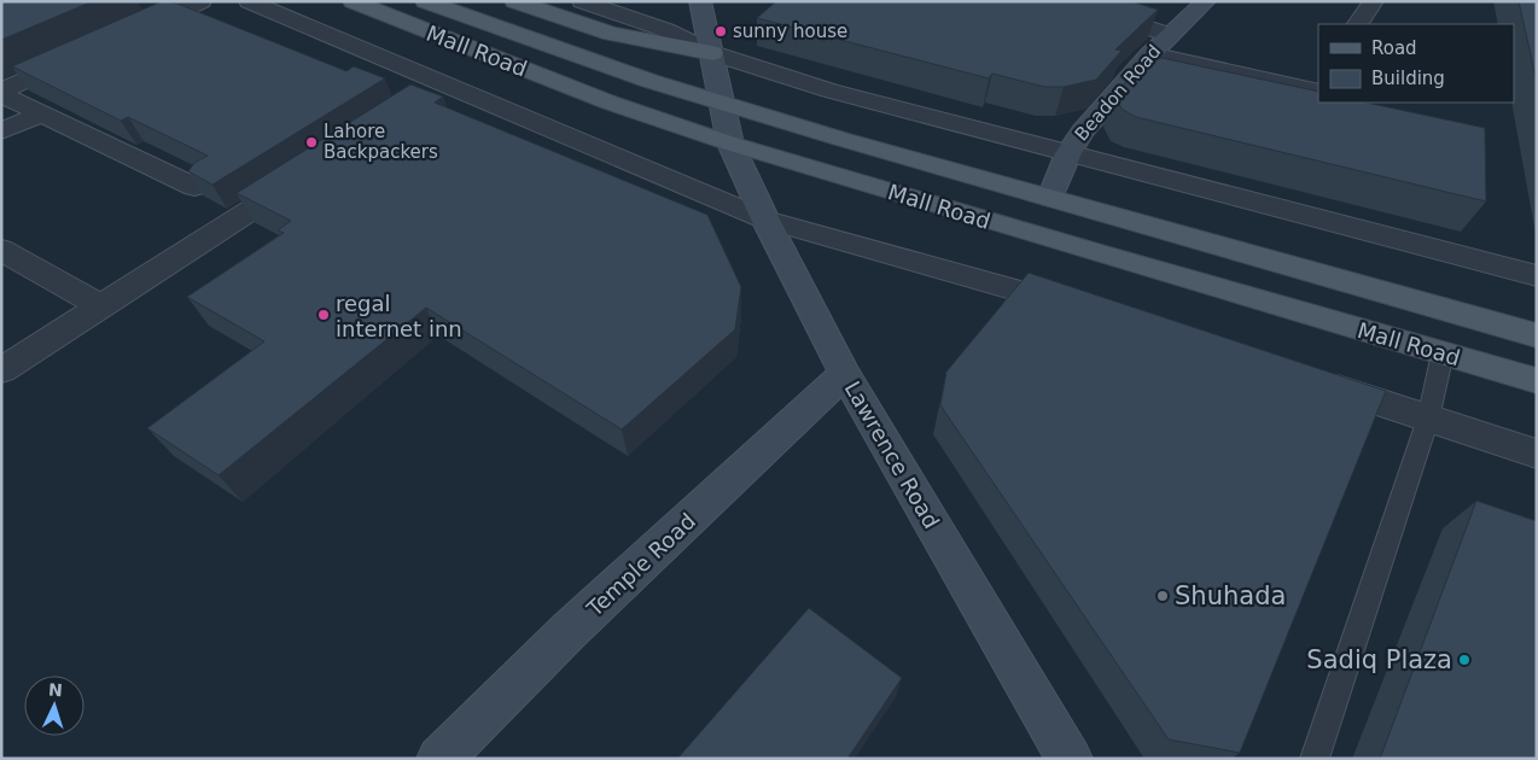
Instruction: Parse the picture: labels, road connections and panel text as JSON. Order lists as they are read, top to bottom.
{
  "streets": {
    "main road": [
      "Mall Road",
      "Beadon Road",
      "Lawrence Road",
      "Temple Road"
    ]
  },
  "crossings": [
    ["Mall Road", "Beadon Road"],
    ["Mall Road", "Lawrence Road"],
    ["Lawrence Road", "Temple Road"]
  ],
  "places": [
    "sunny house",
    "Lahore Backpackers",
    "regal internet inn",
    "Shuhada",
    "Sadiq Plaza"
  ],
  "legend": ["Road", "Building"],
  "north": "top"
}
